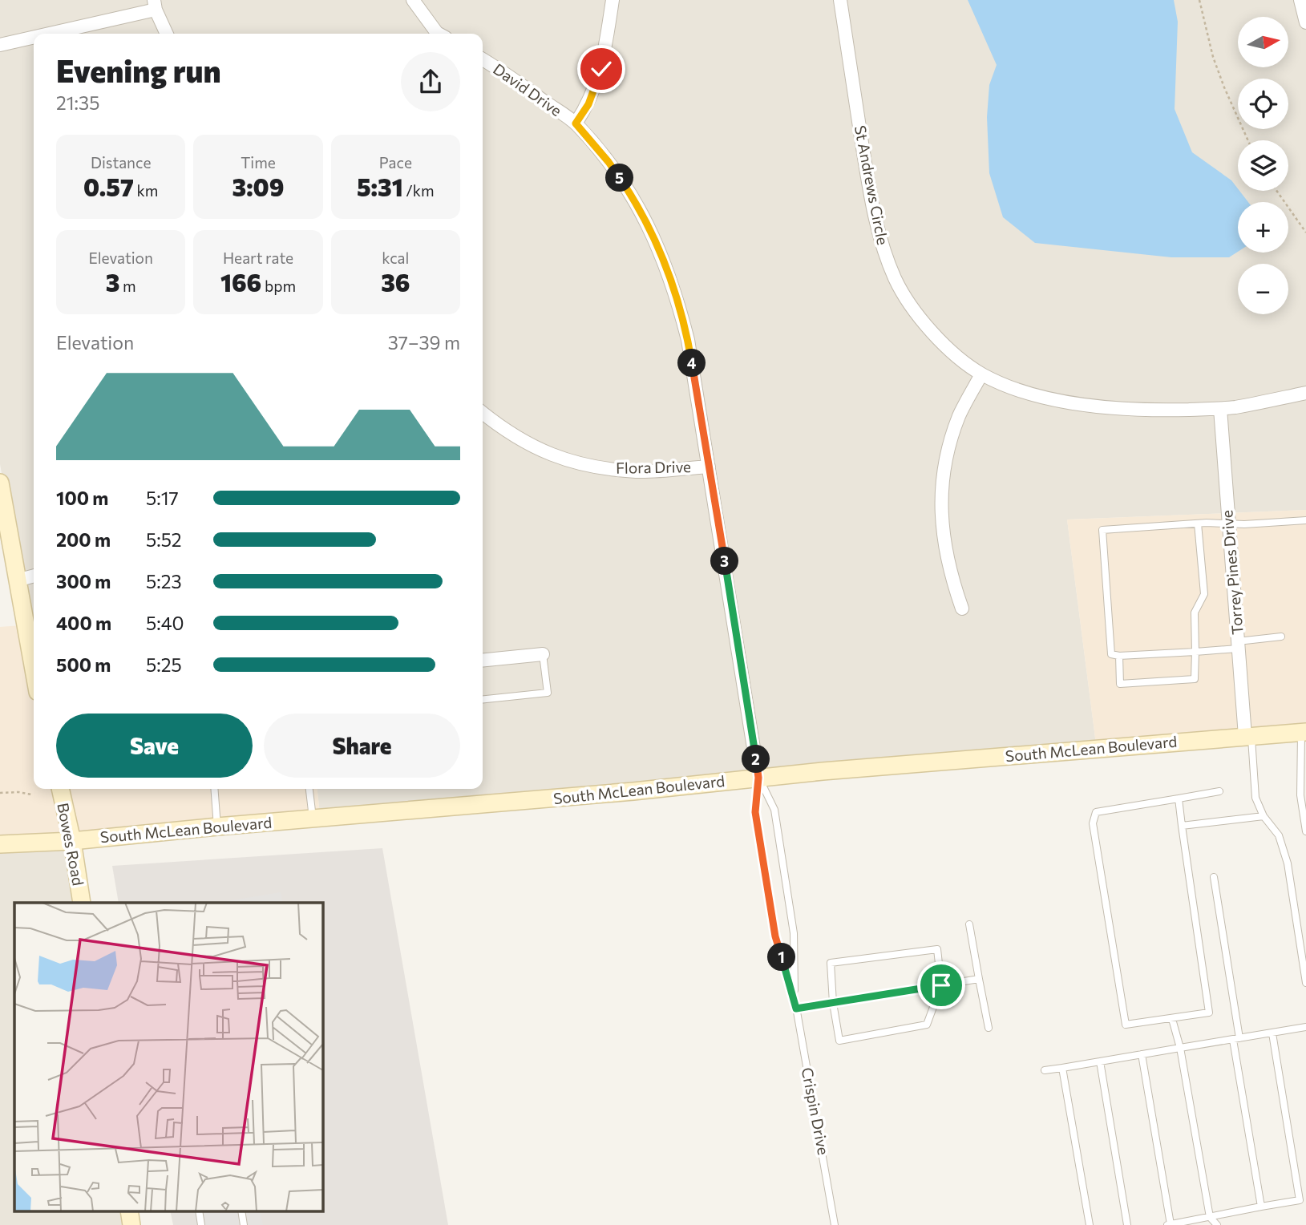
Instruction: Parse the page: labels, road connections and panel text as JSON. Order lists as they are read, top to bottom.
{
  "streets": {
    "main road": ["South McLean Boulevard", "Bowes Road"],
    "street": [
      "David Drive",
      "St Andrews Circle",
      "Flora Drive",
      "Torrey Pines Drive",
      "Crispin Drive"
    ]
  },
  "crossings": [
    ["David Drive", "Crispin Drive"],
    ["St Andrews Circle", "Torrey Pines Drive"],
    ["Flora Drive", "Crispin Drive"],
    ["Torrey Pines Drive", "South McLean Boulevard"],
    ["South McLean Boulevard", "Bowes Road"],
    ["South McLean Boulevard", "Crispin Drive"]
  ],
  "north": "right",
  "page": {
    "map_buttons": ["+", "−"],
    "heading": ["Evening run", "21:35"],
    "stats": [
      ["Distance", "0.57 km"],
      ["Time", "3:09"],
      ["Pace", "5:31 /km"],
      ["Elevation", "3 m"],
      ["Heart rate", "166 bpm"],
      ["kcal", "36"]
    ],
    "pins": [
      "5",
      "4",
      "3",
      "2",
      "1"
    ],
    "chart": ["Elevation", "37–39 m"],
    "list": [
      {
        "name": "100 m",
        "note": "5:17"
      },
      {
        "name": "200 m",
        "note": "5:52"
      },
      {
        "name": "300 m",
        "note": "5:23"
      },
      {
        "name": "400 m",
        "note": "5:40"
      },
      {
        "name": "500 m",
        "note": "5:25"
      }
    ],
    "buttons": ["Save", "Share"]
  }
}
